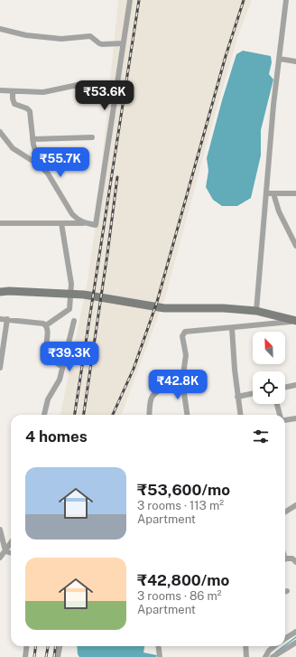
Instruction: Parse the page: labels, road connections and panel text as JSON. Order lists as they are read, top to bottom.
{
  "north": "top left",
  "page": {
    "price": [
      "₹53.6K",
      "₹55.7K",
      "₹39.3K",
      "₹42.8K"
    ],
    "heading": "4 homes",
    "list": [
      {
        "name": "₹53,600/mo",
        "note": "3 rooms · 113 m² · Apartment"
      },
      {
        "name": "₹42,800/mo",
        "note": "3 rooms · 86 m² · Apartment"
      }
    ]
  }
}
